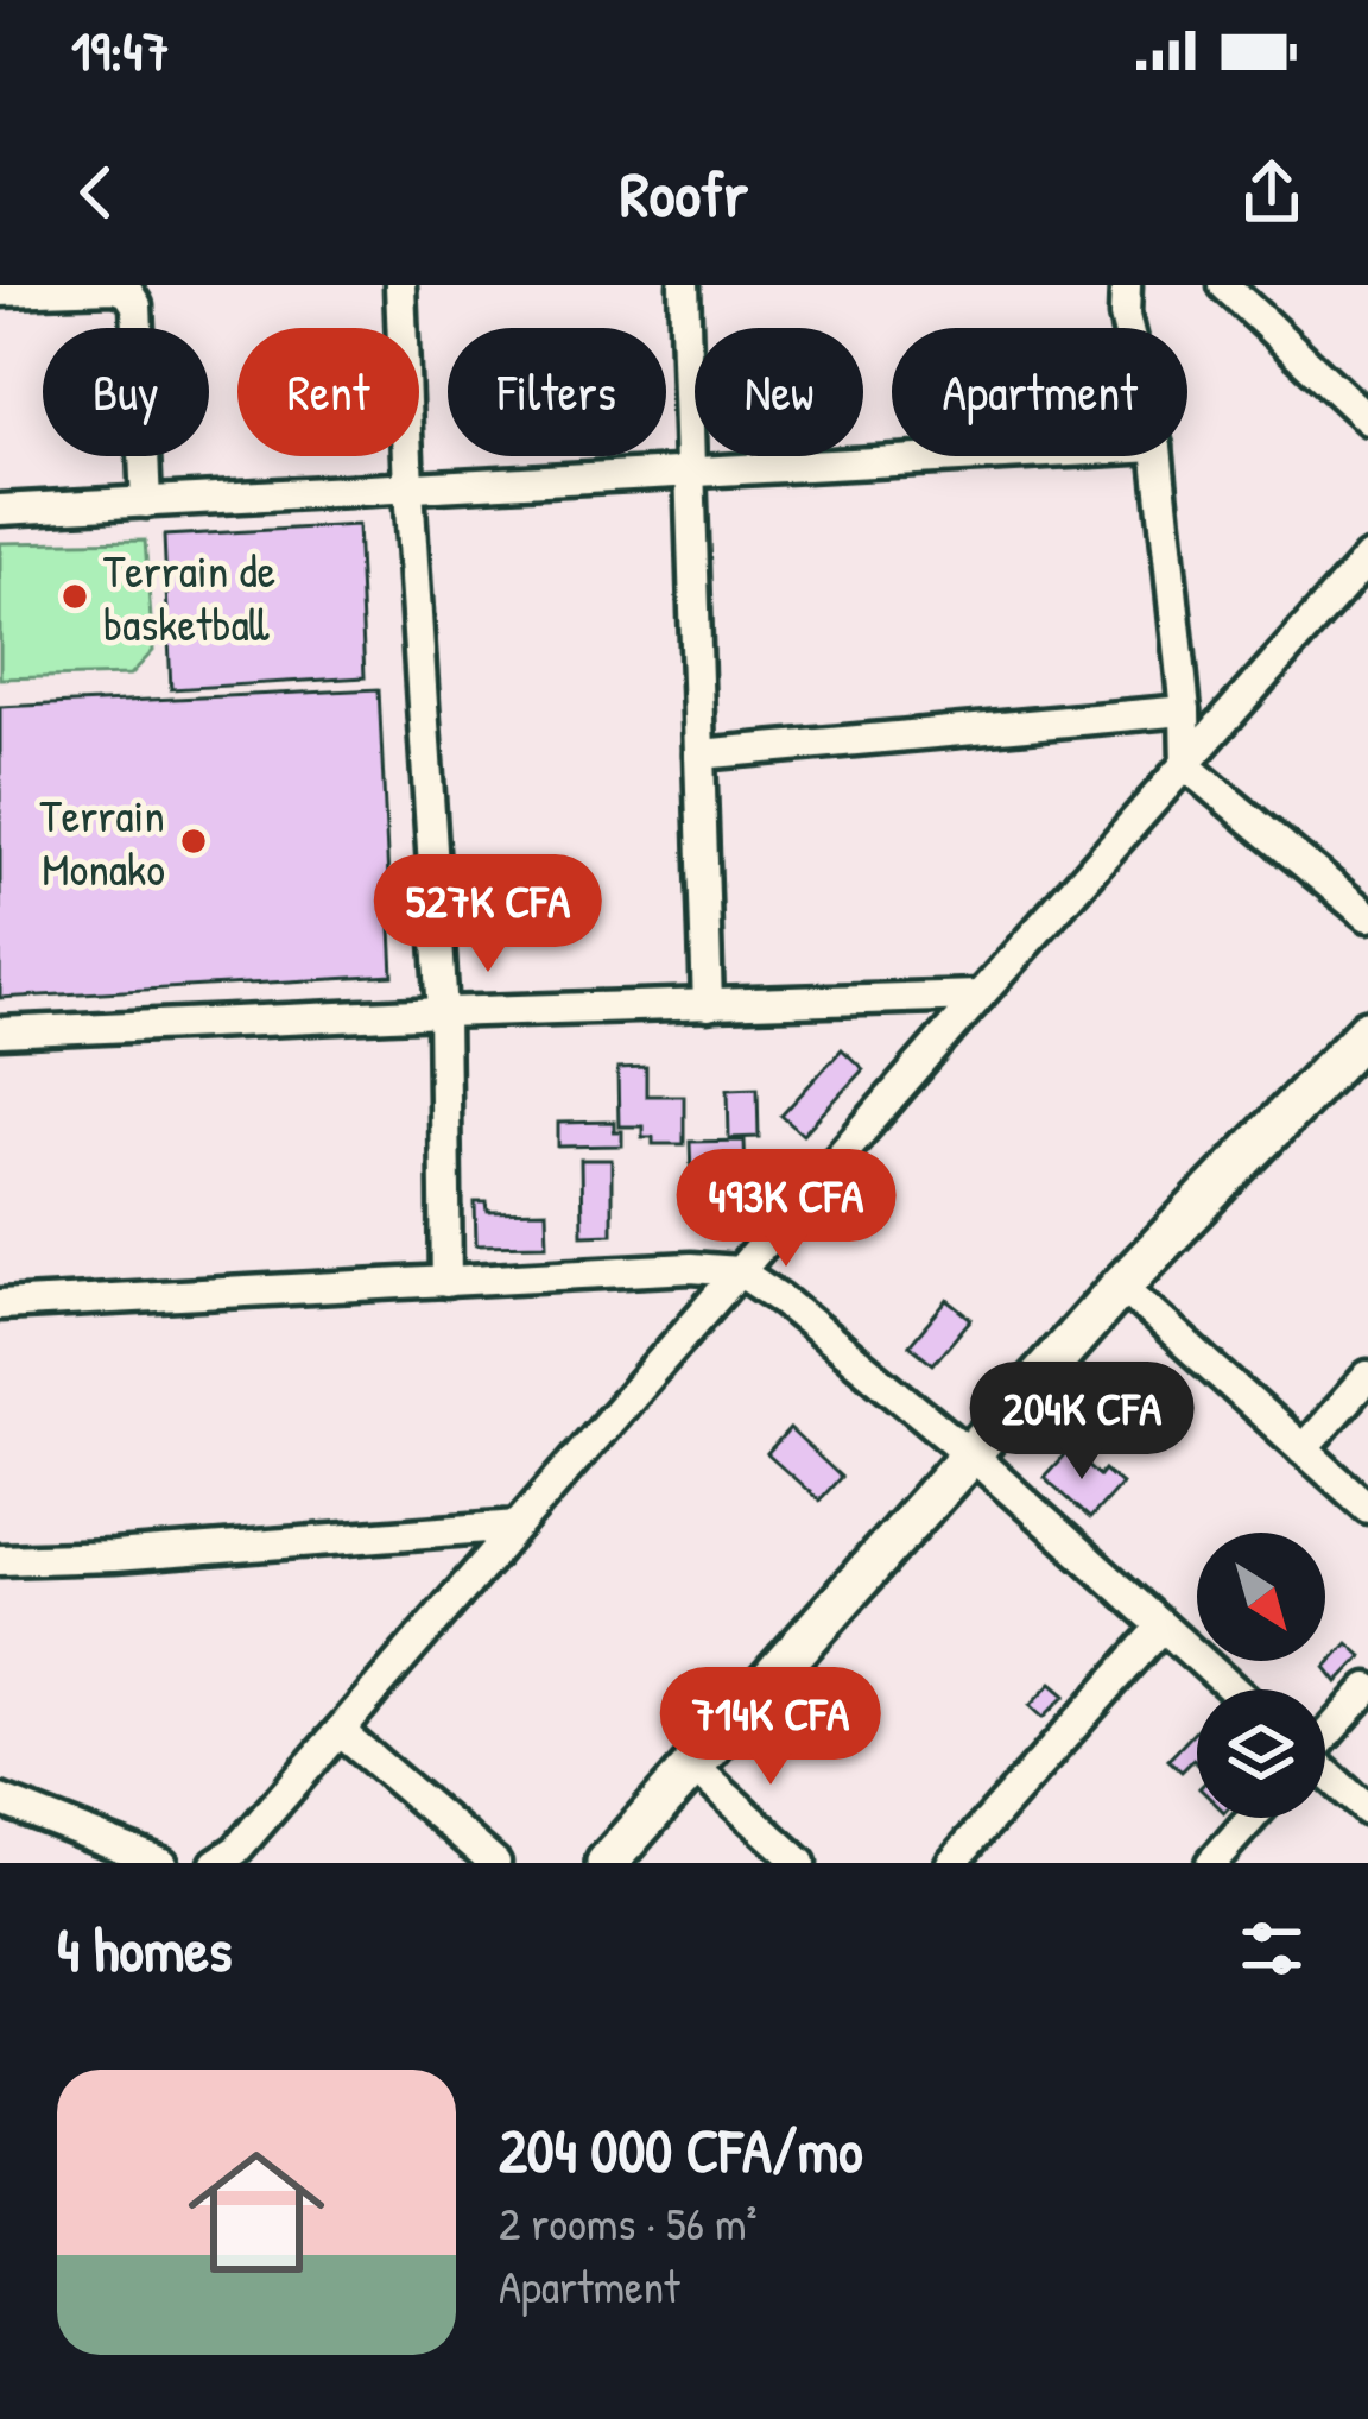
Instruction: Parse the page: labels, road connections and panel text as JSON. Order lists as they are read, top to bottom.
{
  "places": ["Terrain de basketball", "Terrain Monako"],
  "north": "bottom right",
  "page": {
    "status": "19:47",
    "header": "Roofr",
    "chip": [
      "Buy",
      "Rent",
      "Filters",
      "New",
      "Apartment"
    ],
    "price": [
      "527K CFA",
      "493K CFA",
      "204K CFA",
      "714K CFA"
    ],
    "heading": "4 homes",
    "list": [
      {
        "name": "204 000 CFA/mo",
        "note": "2 rooms · 56 m² · Apartment"
      }
    ]
  }
}
